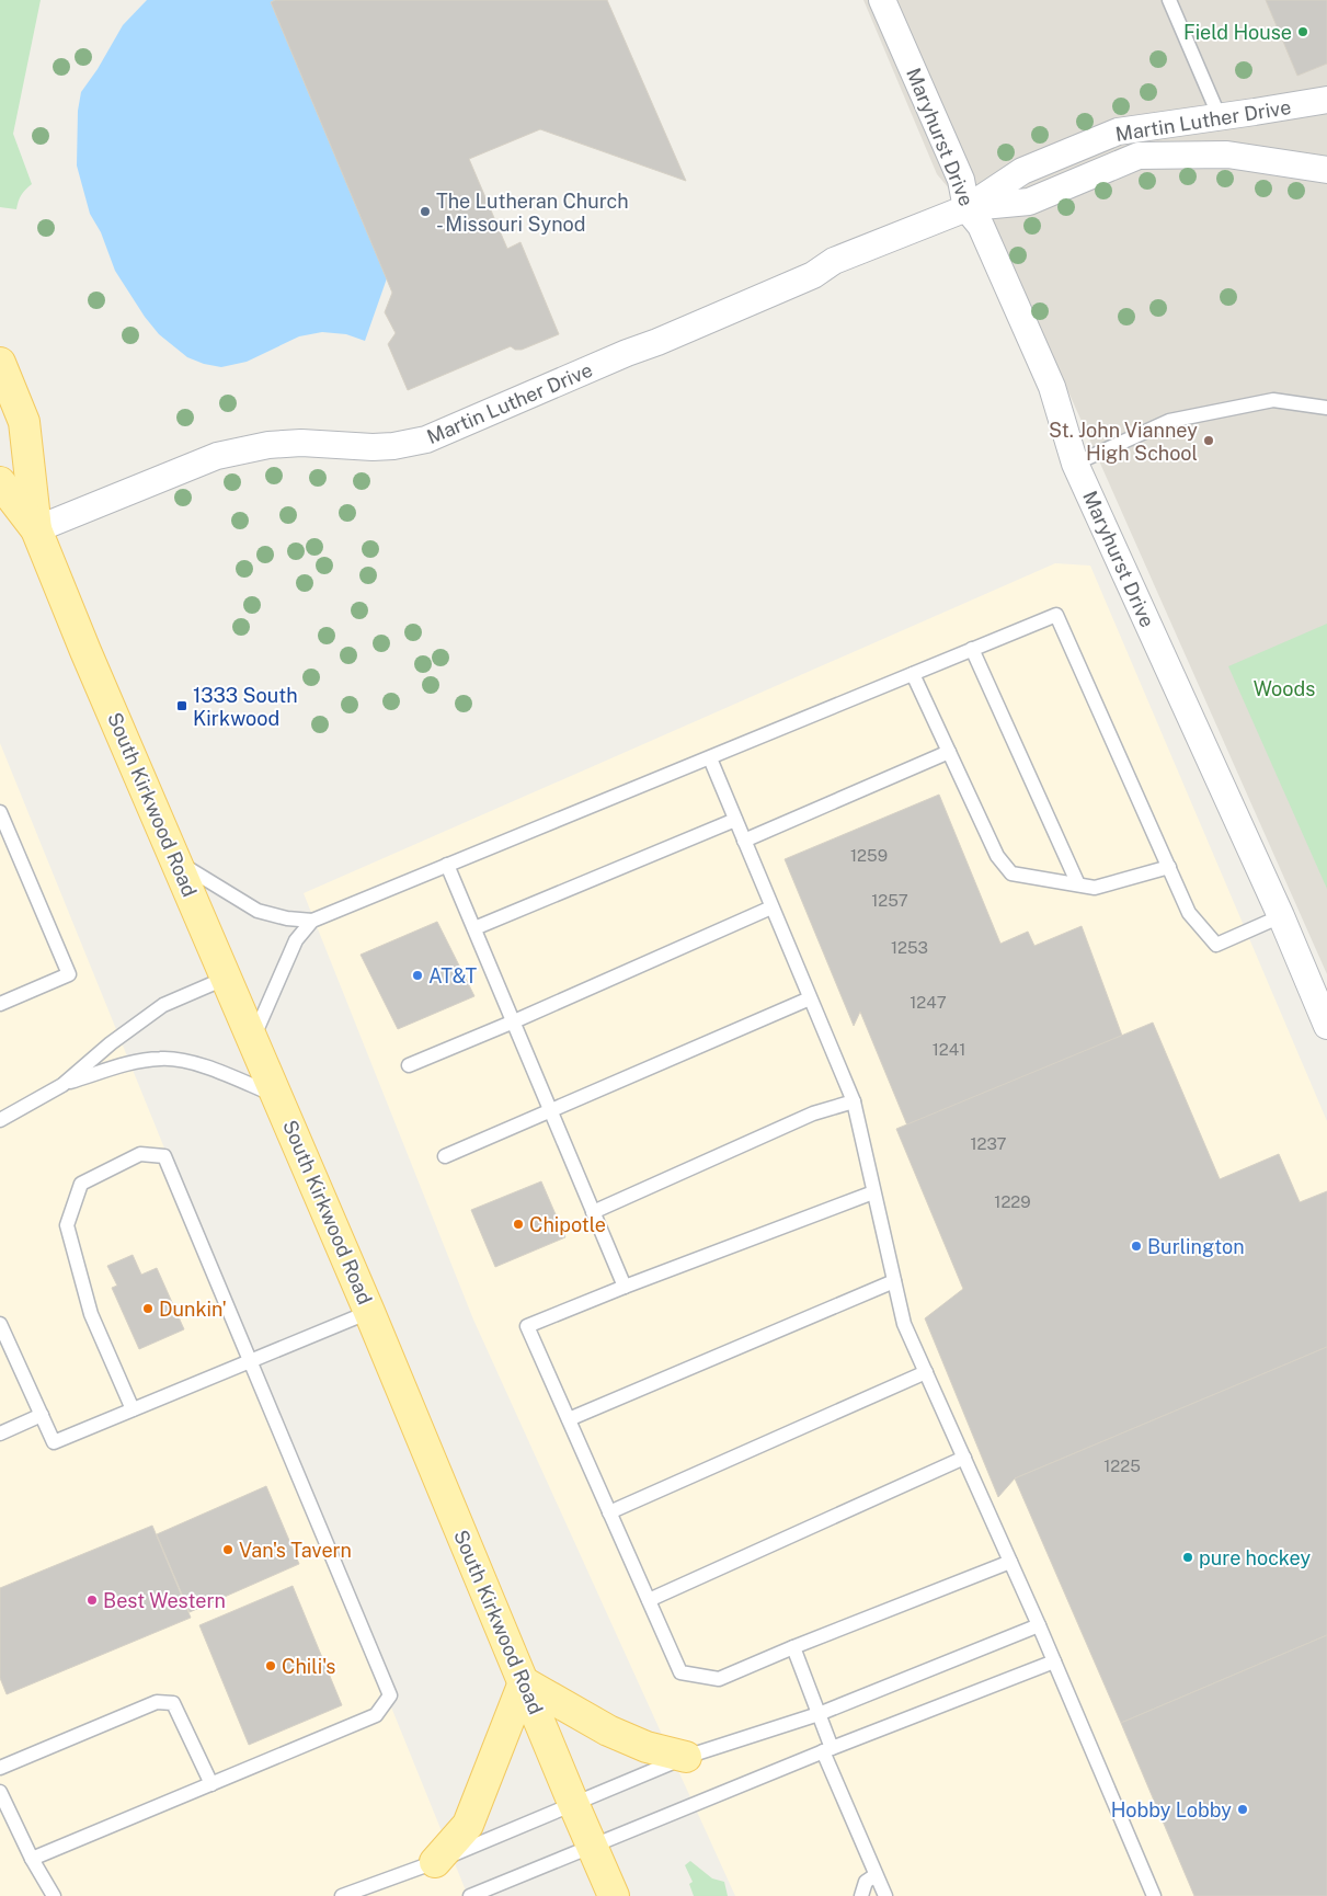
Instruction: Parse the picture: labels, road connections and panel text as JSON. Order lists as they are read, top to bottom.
{
  "streets": {
    "main road": ["South Kirkwood Road"],
    "street": ["Martin Luther Drive", "Maryhurst Drive"]
  },
  "crossings": [
    ["Martin Luther Drive", "Maryhurst Drive"],
    ["Martin Luther Drive", "South Kirkwood Road"]
  ],
  "parks": ["Woods"],
  "places": {
    "other": [
      "Field House",
      "The Lutheran Church - Missouri Synod",
      "St. John Vianney High School",
      "AT&T",
      "Chipotle",
      "Burlington",
      "Dunkin'",
      "Van's Tavern",
      "pure hockey",
      "Best Western",
      "Chili's",
      "Hobby Lobby"
    ],
    "transit": ["1333 South Kirkwood"]
  },
  "house_numbers": [
    "1259",
    "1257",
    "1253",
    "1247",
    "1241",
    "1237",
    "1229",
    "1225"
  ]
}
